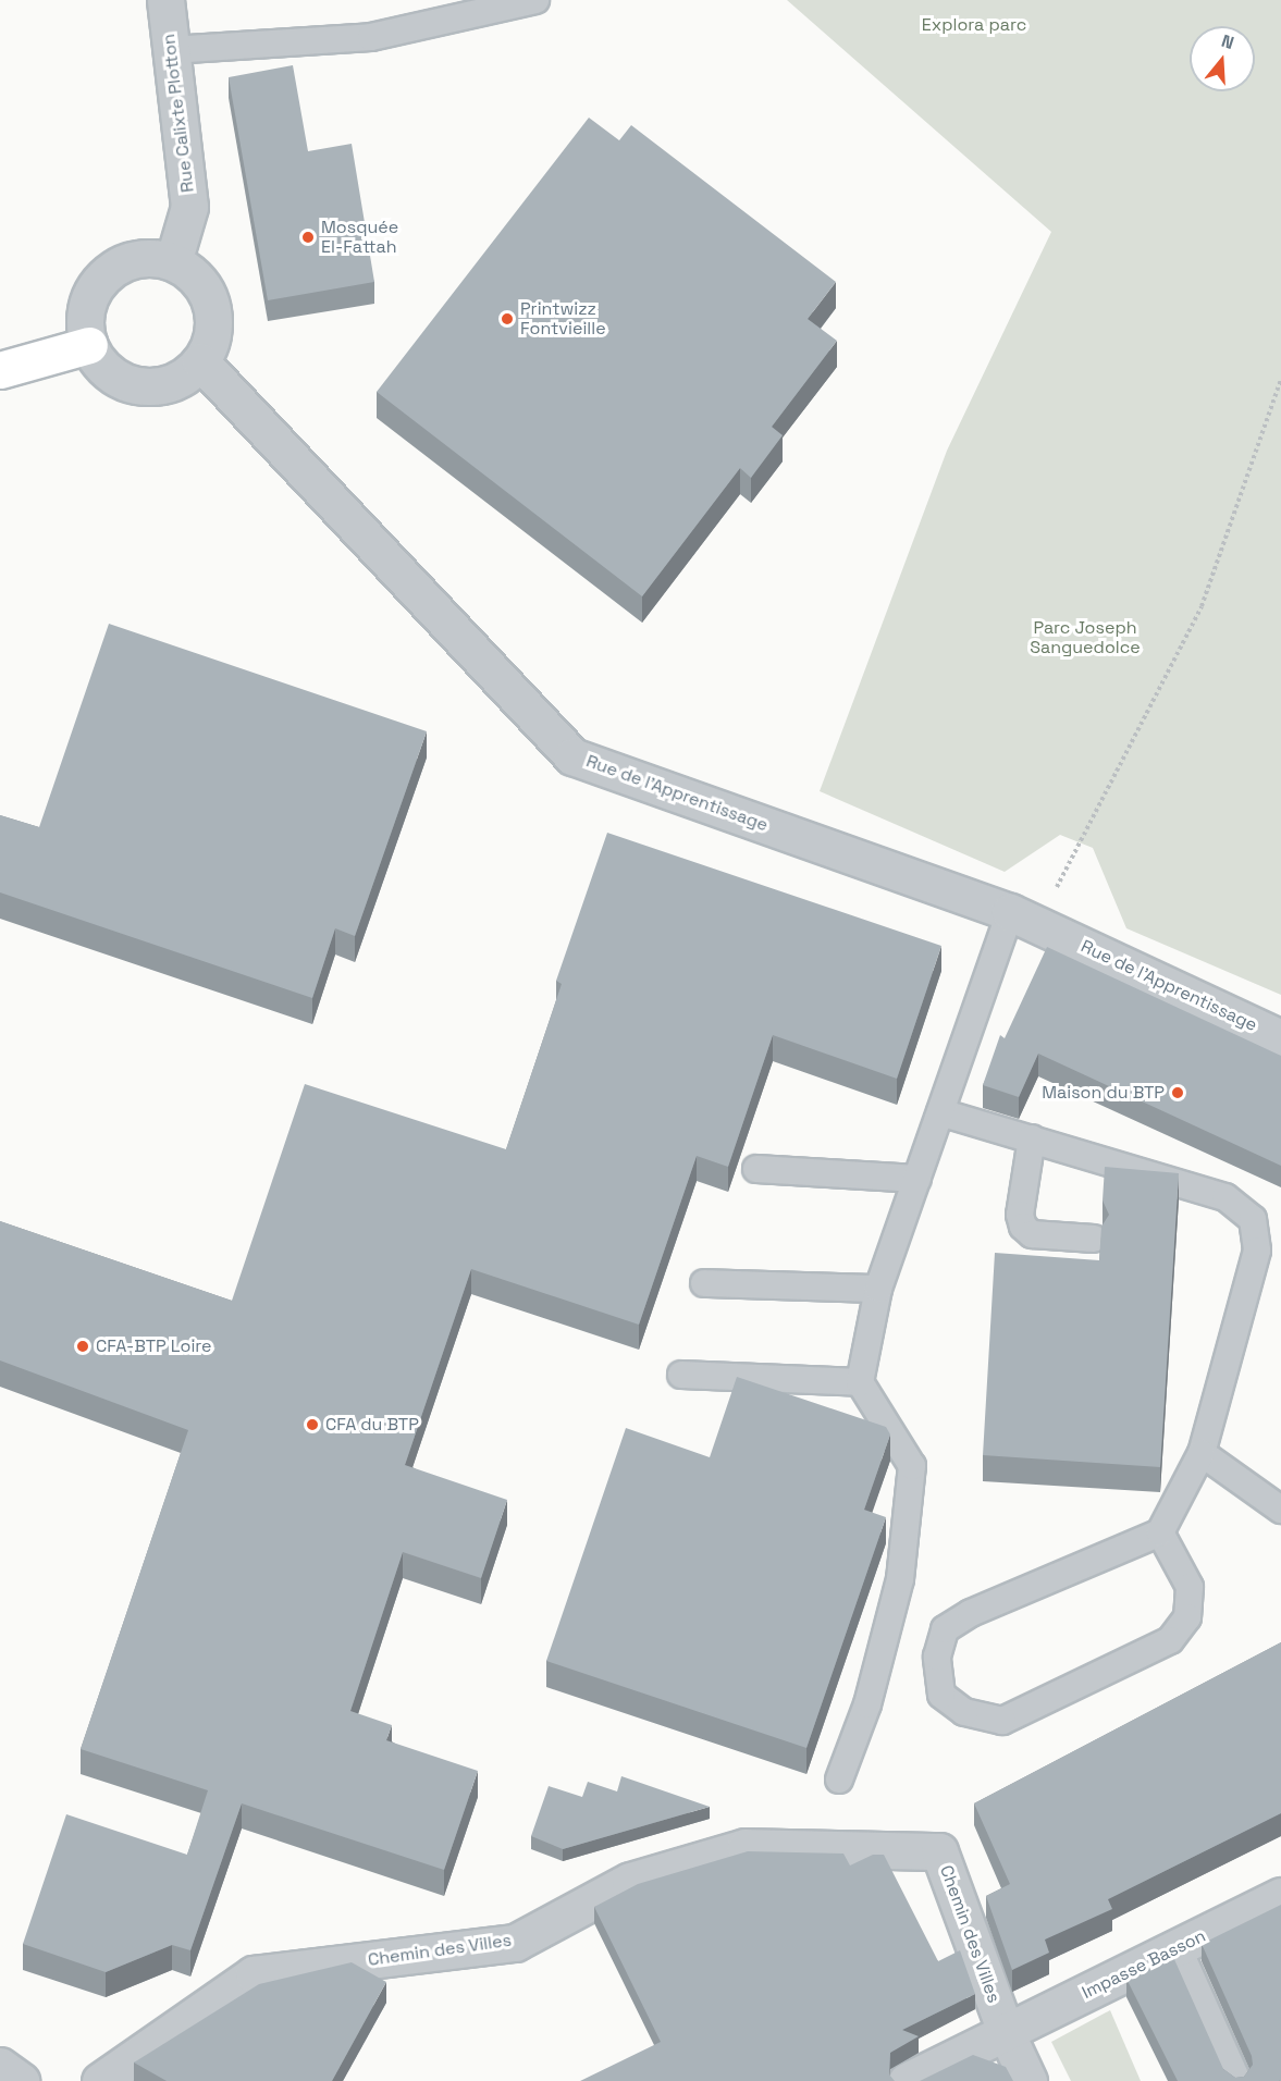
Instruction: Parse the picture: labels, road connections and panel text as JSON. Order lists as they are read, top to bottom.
{
  "streets": {
    "street": [
      "Rue Calixte Plotton",
      "Rue de l'Apprentissage",
      "Chemin des Villes",
      "Impasse Basson"
    ]
  },
  "crossings": [
    ["Rue Calixte Plotton", "Rue de l'Apprentissage"],
    ["Chemin des Villes", "Impasse Basson"]
  ],
  "parks": ["Explora parc", "Parc Joseph Sanguedolce"],
  "places": [
    "Mosquée El-Fattah",
    "Printwizz Fontvieille",
    "Maison du BTP",
    "CFA-BTP Loire",
    "CFA du BTP"
  ],
  "north": "top"
}
